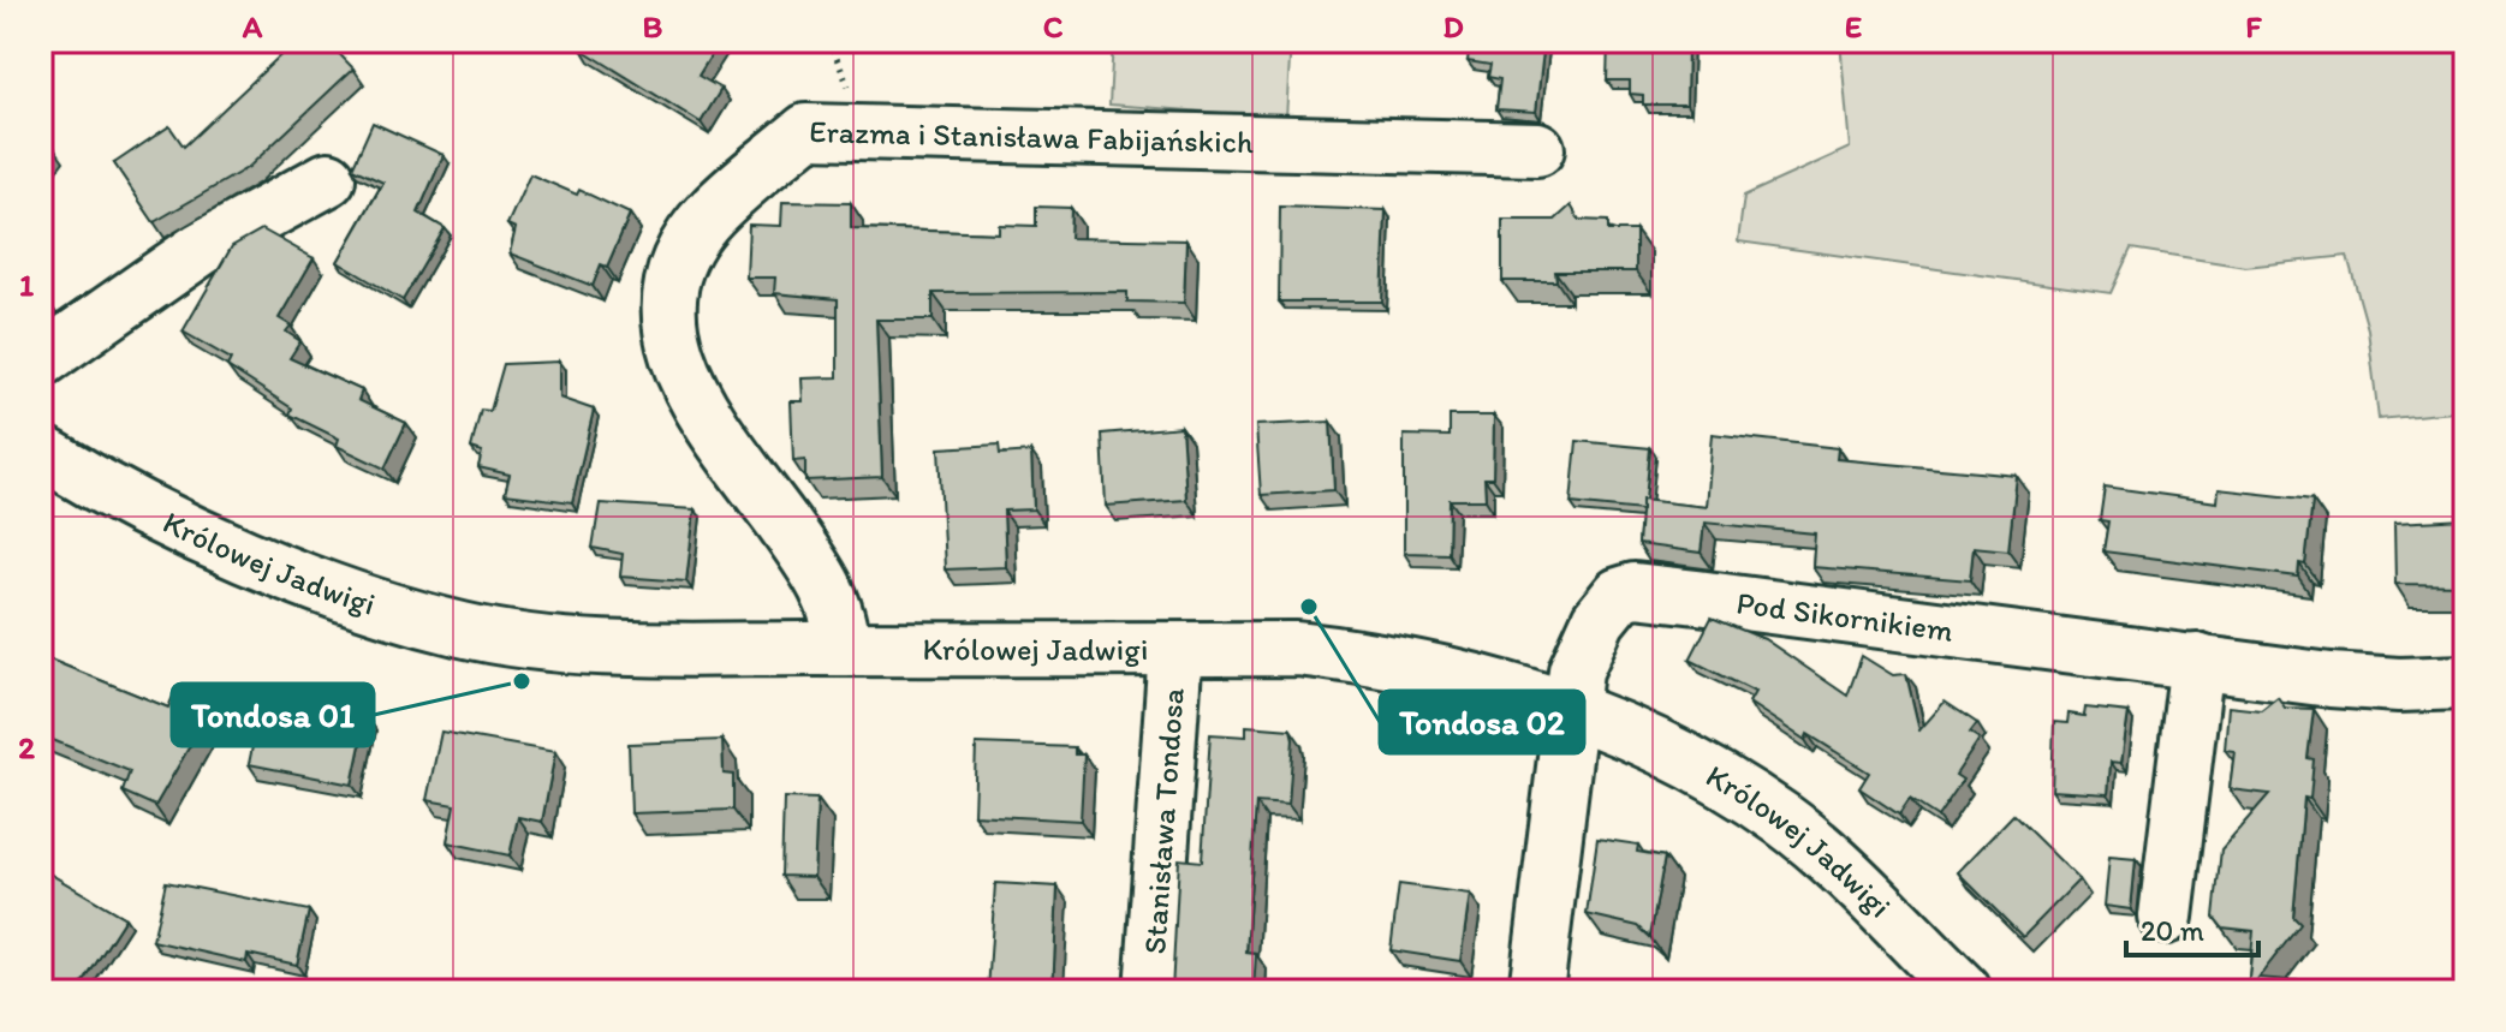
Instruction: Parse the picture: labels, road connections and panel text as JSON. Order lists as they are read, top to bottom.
{
  "streets": {
    "street": [
      "Erazma i Stanisława Fabijańskich",
      "Królowej Jadwigi",
      "Pod Sikornikiem",
      "Stanisława Tondosa"
    ]
  },
  "crossings": [
    ["Erazma i Stanisława Fabijańskich", "Królowej Jadwigi"],
    ["Królowej Jadwigi", "Pod Sikornikiem"],
    ["Królowej Jadwigi", "Stanisława Tondosa"]
  ],
  "places": ["Tondosa 02", "Tondosa 01"],
  "scale_bar": "20 m",
  "grid": {
    "columns": [
      "A",
      "B",
      "C",
      "D",
      "E",
      "F"
    ],
    "rows": ["1", "2"]
  }
}
